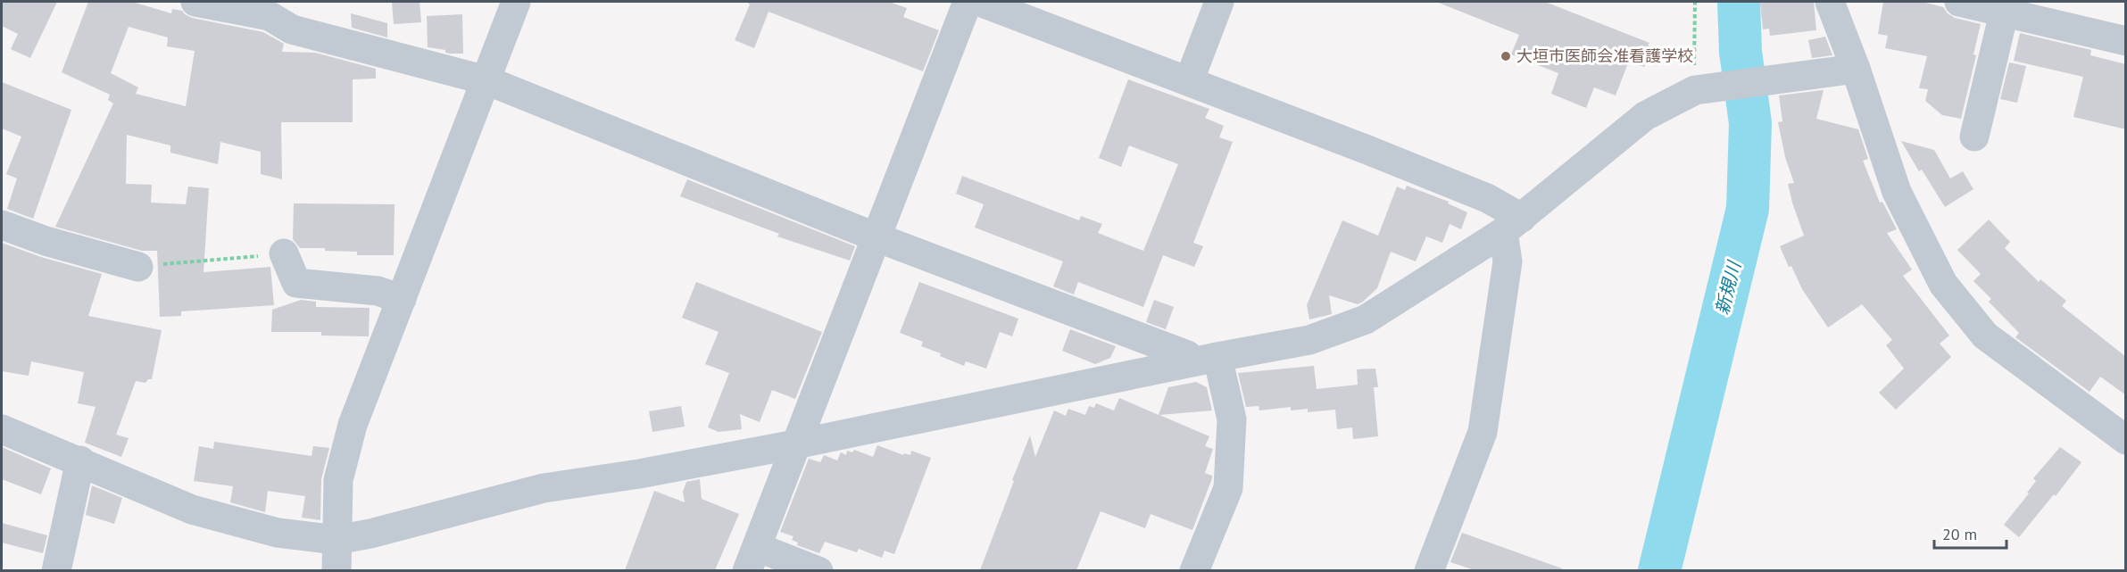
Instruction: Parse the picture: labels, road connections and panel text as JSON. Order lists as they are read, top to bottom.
{
  "water": ["新規川"],
  "places": ["大垣市医師会准看護学校"],
  "scale_bar": "20 m"
}
